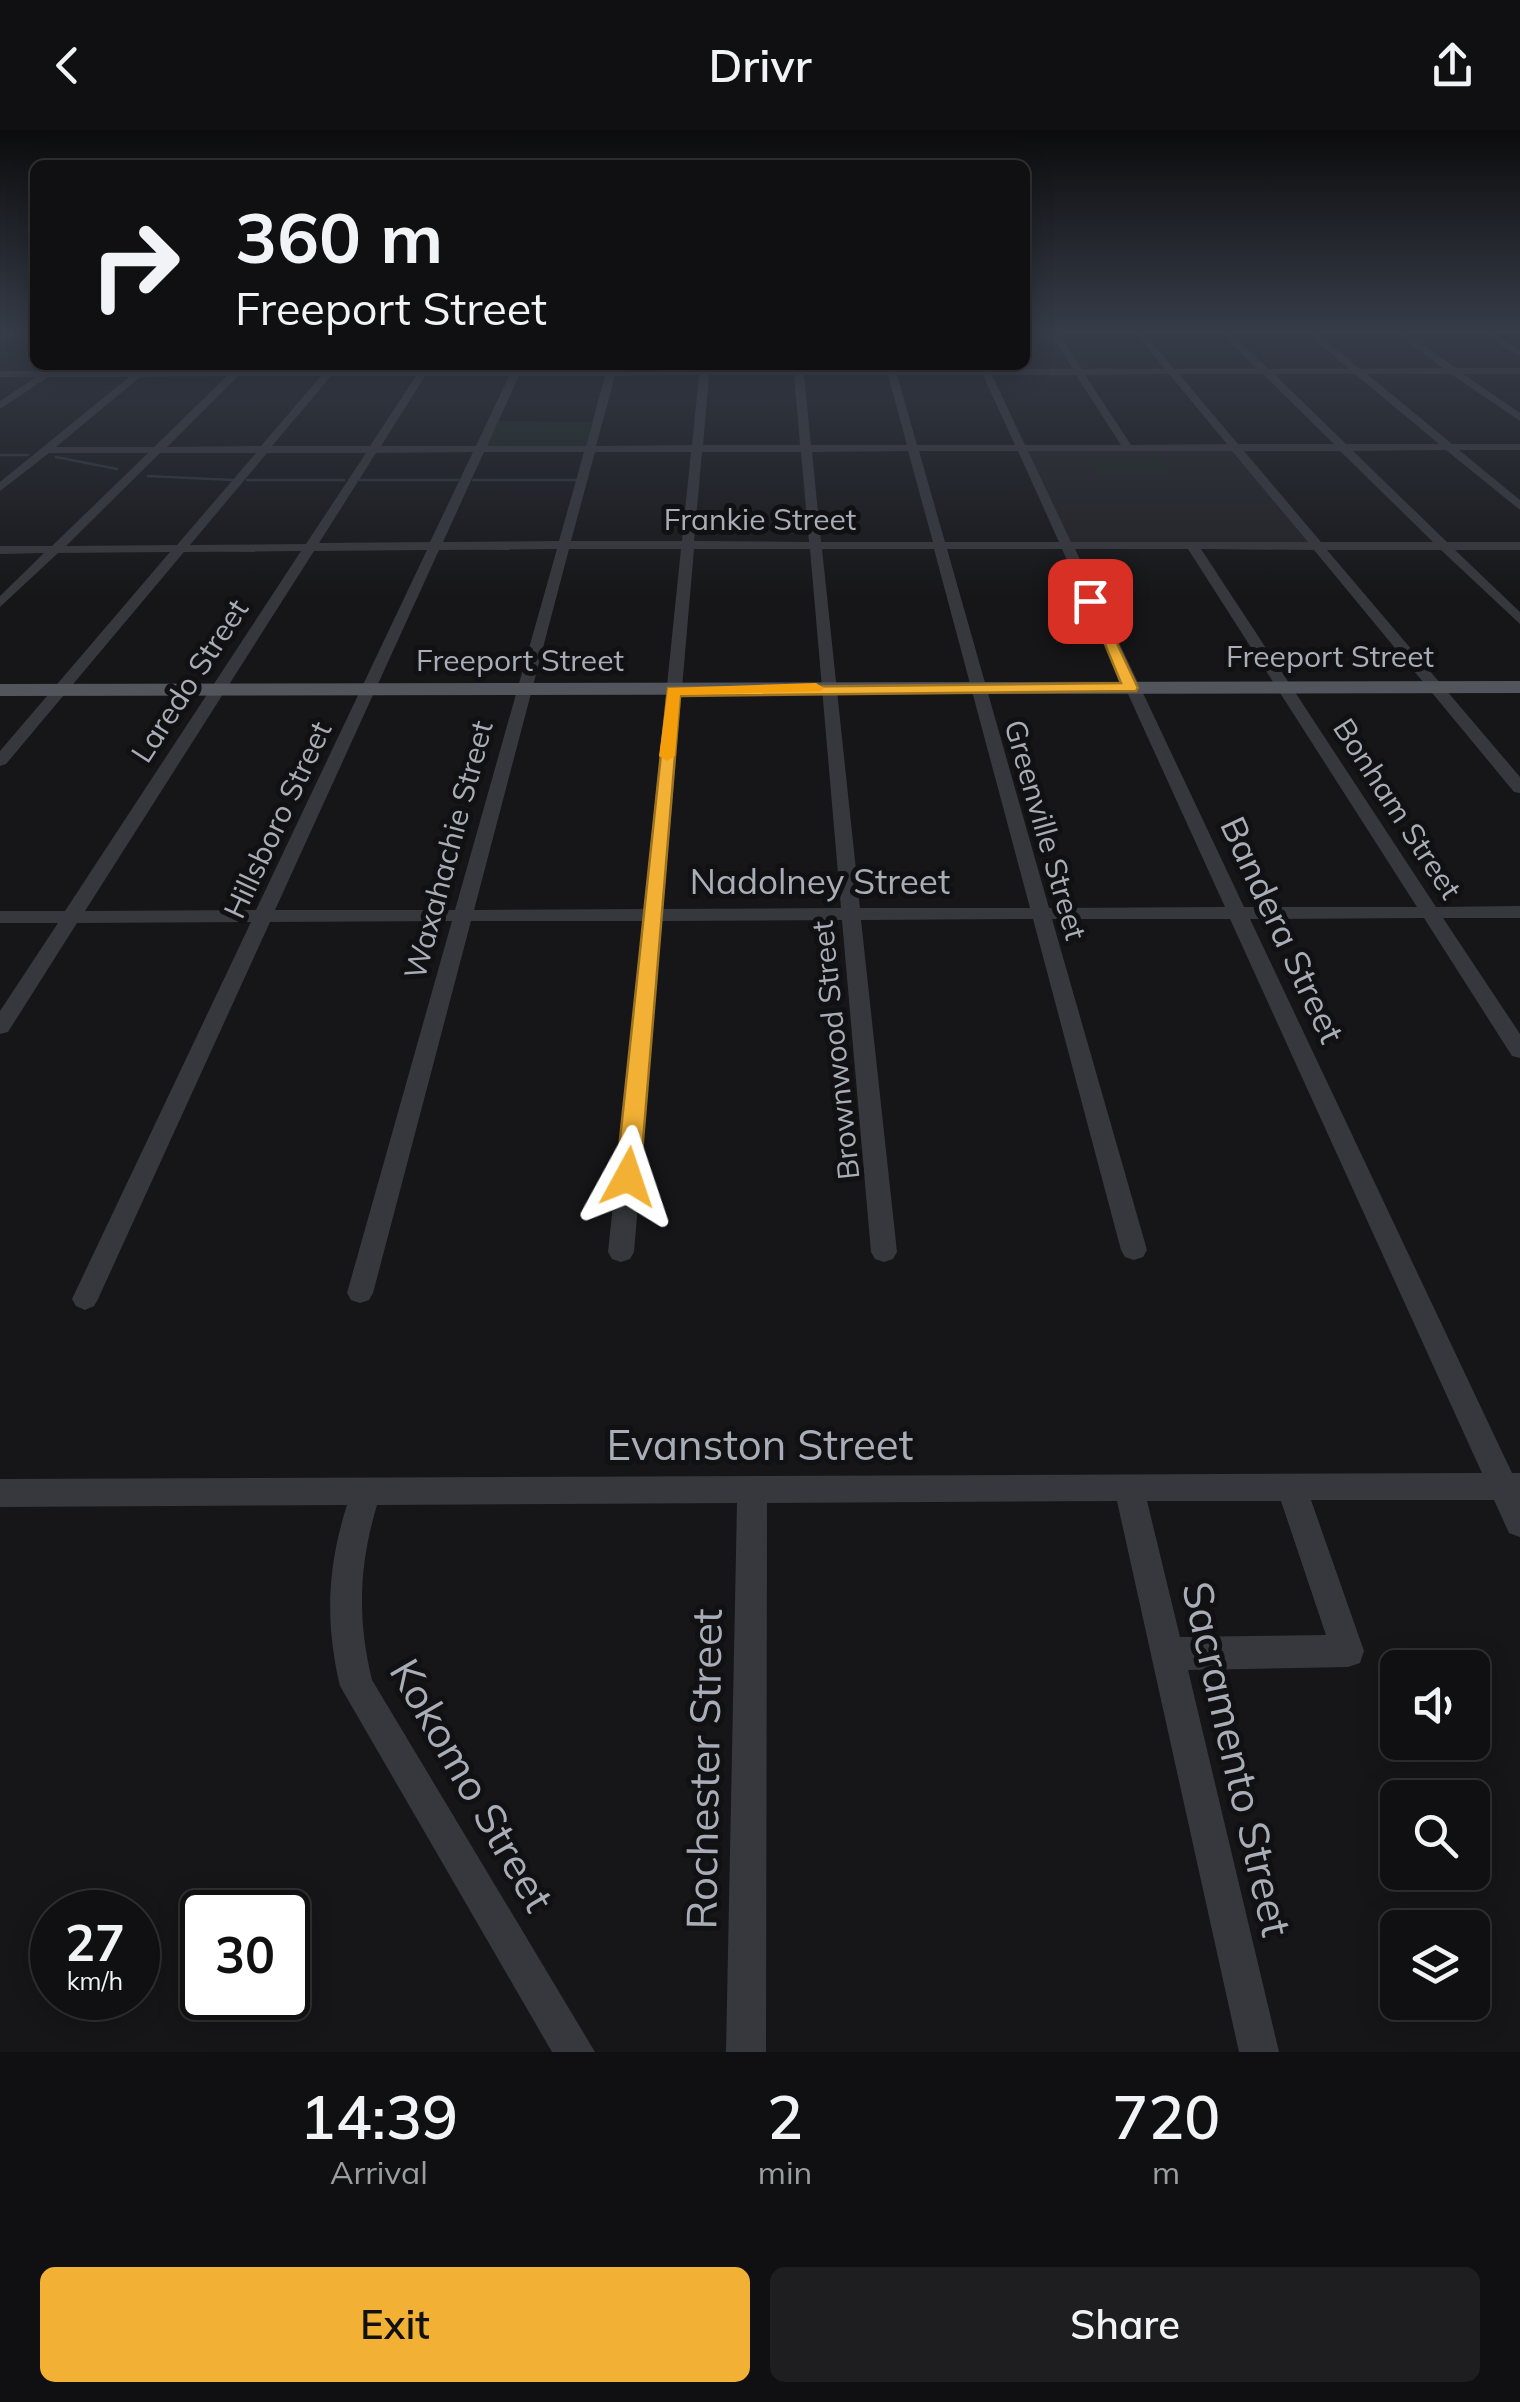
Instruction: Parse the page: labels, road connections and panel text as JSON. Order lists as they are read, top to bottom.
{
  "streets": {
    "main road": ["Freeport Street"],
    "street": [
      "Frankie Street",
      "Laredo Street",
      "Bonham Street",
      "Hillsboro Street",
      "Greenville Street",
      "Waxahachie Street",
      "Nadolney Street",
      "Bandera Street",
      "Brownwood Street",
      "Evanston Street",
      "Sacramento Street",
      "Rochester Street",
      "Kokomo Street"
    ]
  },
  "crossings": [
    ["Frankie Street", "Laredo Street"],
    ["Frankie Street", "Bonham Street"],
    ["Frankie Street", "Hillsboro Street"],
    ["Frankie Street", "Greenville Street"],
    ["Frankie Street", "Waxahachie Street"],
    ["Frankie Street", "Bandera Street"],
    ["Frankie Street", "Brownwood Street"],
    ["Freeport Street", "Laredo Street"],
    ["Freeport Street", "Bonham Street"],
    ["Freeport Street", "Hillsboro Street"],
    ["Freeport Street", "Greenville Street"],
    ["Freeport Street", "Waxahachie Street"],
    ["Freeport Street", "Bandera Street"],
    ["Freeport Street", "Brownwood Street"],
    ["Laredo Street", "Nadolney Street"],
    ["Bonham Street", "Nadolney Street"],
    ["Hillsboro Street", "Nadolney Street"],
    ["Greenville Street", "Nadolney Street"],
    ["Waxahachie Street", "Nadolney Street"],
    ["Nadolney Street", "Bandera Street"],
    ["Nadolney Street", "Brownwood Street"],
    ["Bandera Street", "Evanston Street"],
    ["Evanston Street", "Sacramento Street"],
    ["Evanston Street", "Rochester Street"],
    ["Evanston Street", "Kokomo Street"]
  ],
  "page": {
    "header": "Drivr",
    "turn": ["360 m", "Freeport Street"],
    "speed": "27 km/h",
    "limit": "30",
    "eta": [
      "14:39",
      "Arrival",
      "2",
      "min",
      "720",
      "m"
    ],
    "buttons": ["Exit", "Share"]
  }
}
